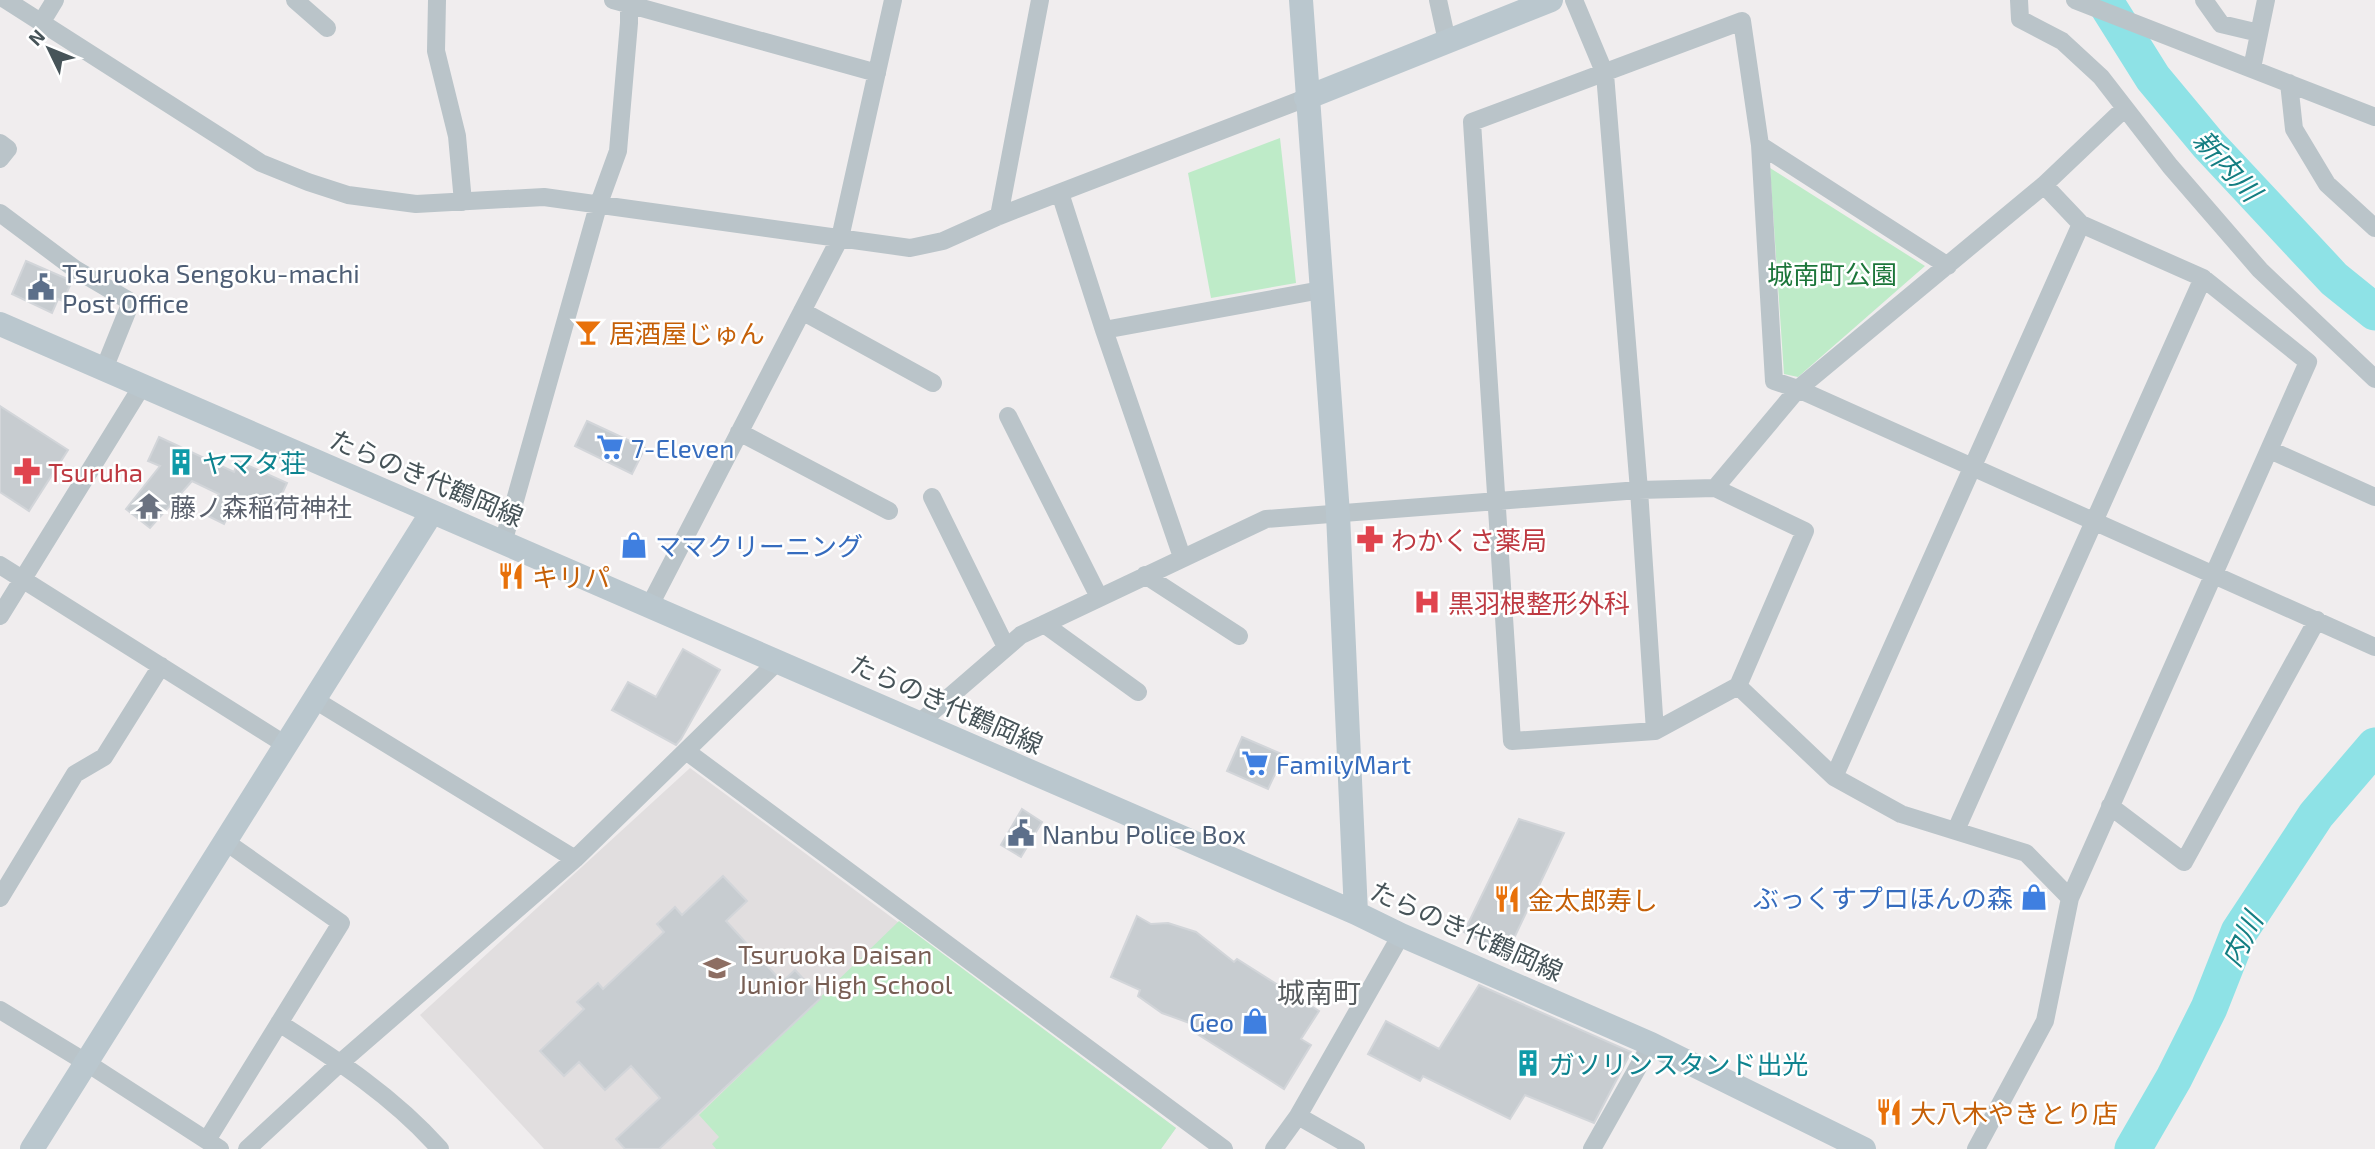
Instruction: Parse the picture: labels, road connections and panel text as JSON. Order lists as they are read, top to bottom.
{
  "streets": {
    "main road": ["たらのき代鶴岡線"]
  },
  "districts": ["城南町"],
  "water": ["新内川", "内川"],
  "parks": ["城南町公園"],
  "places": {
    "public building": ["Tsuruoka Sengoku-machi Post Office", "Nanbu Police Box"],
    "bar": ["居酒屋じゅん"],
    "supermarket": ["7-Eleven", "FamilyMart"],
    "building": ["ヤマタ荘", "ガソリンスタンド出光"],
    "pharmacy": ["Tsuruha", "わかくさ薬局"],
    "temple": ["藤ノ森稲荷神社"],
    "shop": ["ママクリーニング", "ぶっくすプロほんの森", "Geo"],
    "restaurant": ["キリパ", "金太郎寿し", "大八木やきとり店"],
    "hospital": ["黒羽根整形外科"],
    "school or university": ["Tsuruoka Daisan Junior High School"]
  },
  "north": "top left"
}
